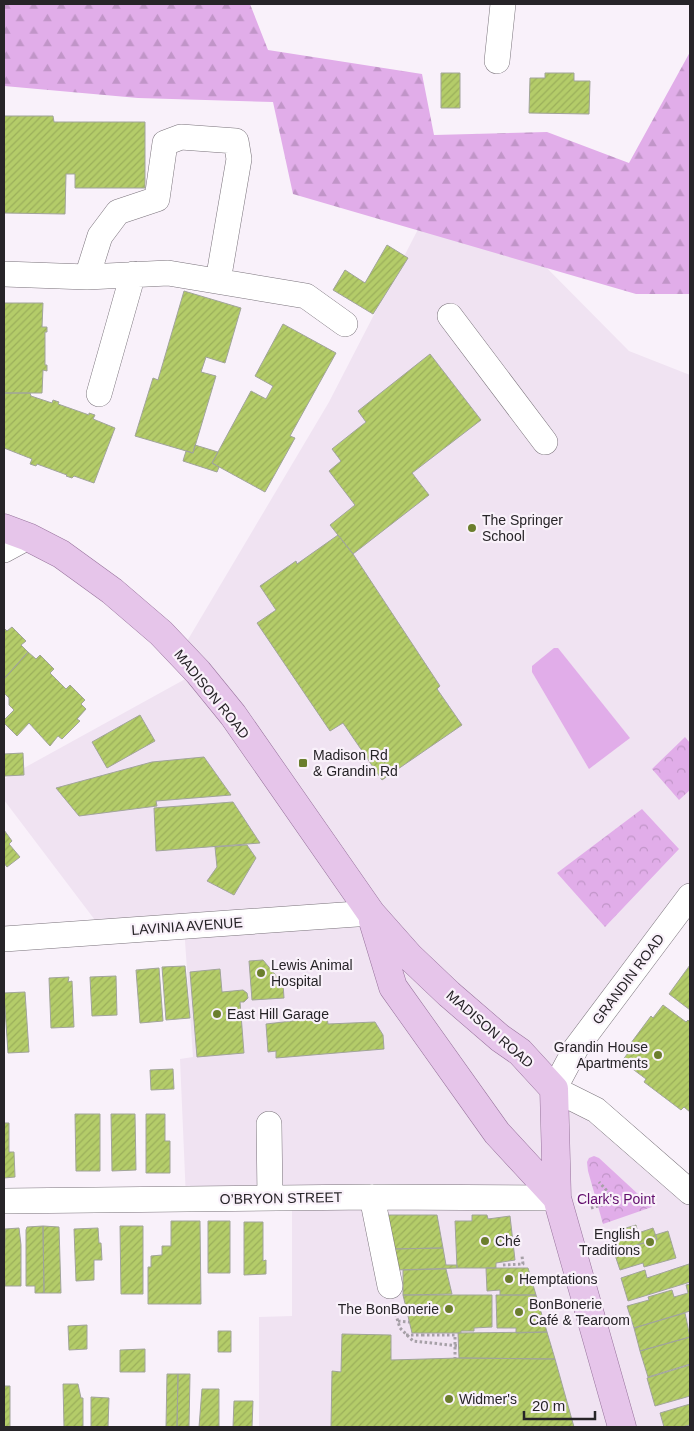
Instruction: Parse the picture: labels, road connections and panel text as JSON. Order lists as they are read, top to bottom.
{
  "streets": {
    "main road": ["MADISON ROAD"],
    "street": ["LAVINIA AVENUE", "GRANDIN ROAD", "O’BRYON STREET"]
  },
  "crossings": [
    ["MADISON ROAD", "LAVINIA AVENUE"],
    ["MADISON ROAD", "GRANDIN ROAD"],
    ["MADISON ROAD", "O’BRYON STREET"]
  ],
  "parks": ["Clark's Point"],
  "places": {
    "other": [
      "The Springer School",
      "Lewis Animal Hospital",
      "East Hill Garage",
      "Grandin House Apartments",
      "Ché",
      "English Traditions",
      "Hemptations",
      "The BonBonerie",
      "BonBonerie Café & Tearoom",
      "Widmer's"
    ],
    "transit": ["Madison Rd & Grandin Rd"]
  },
  "scale_bar": "20 m"
}
